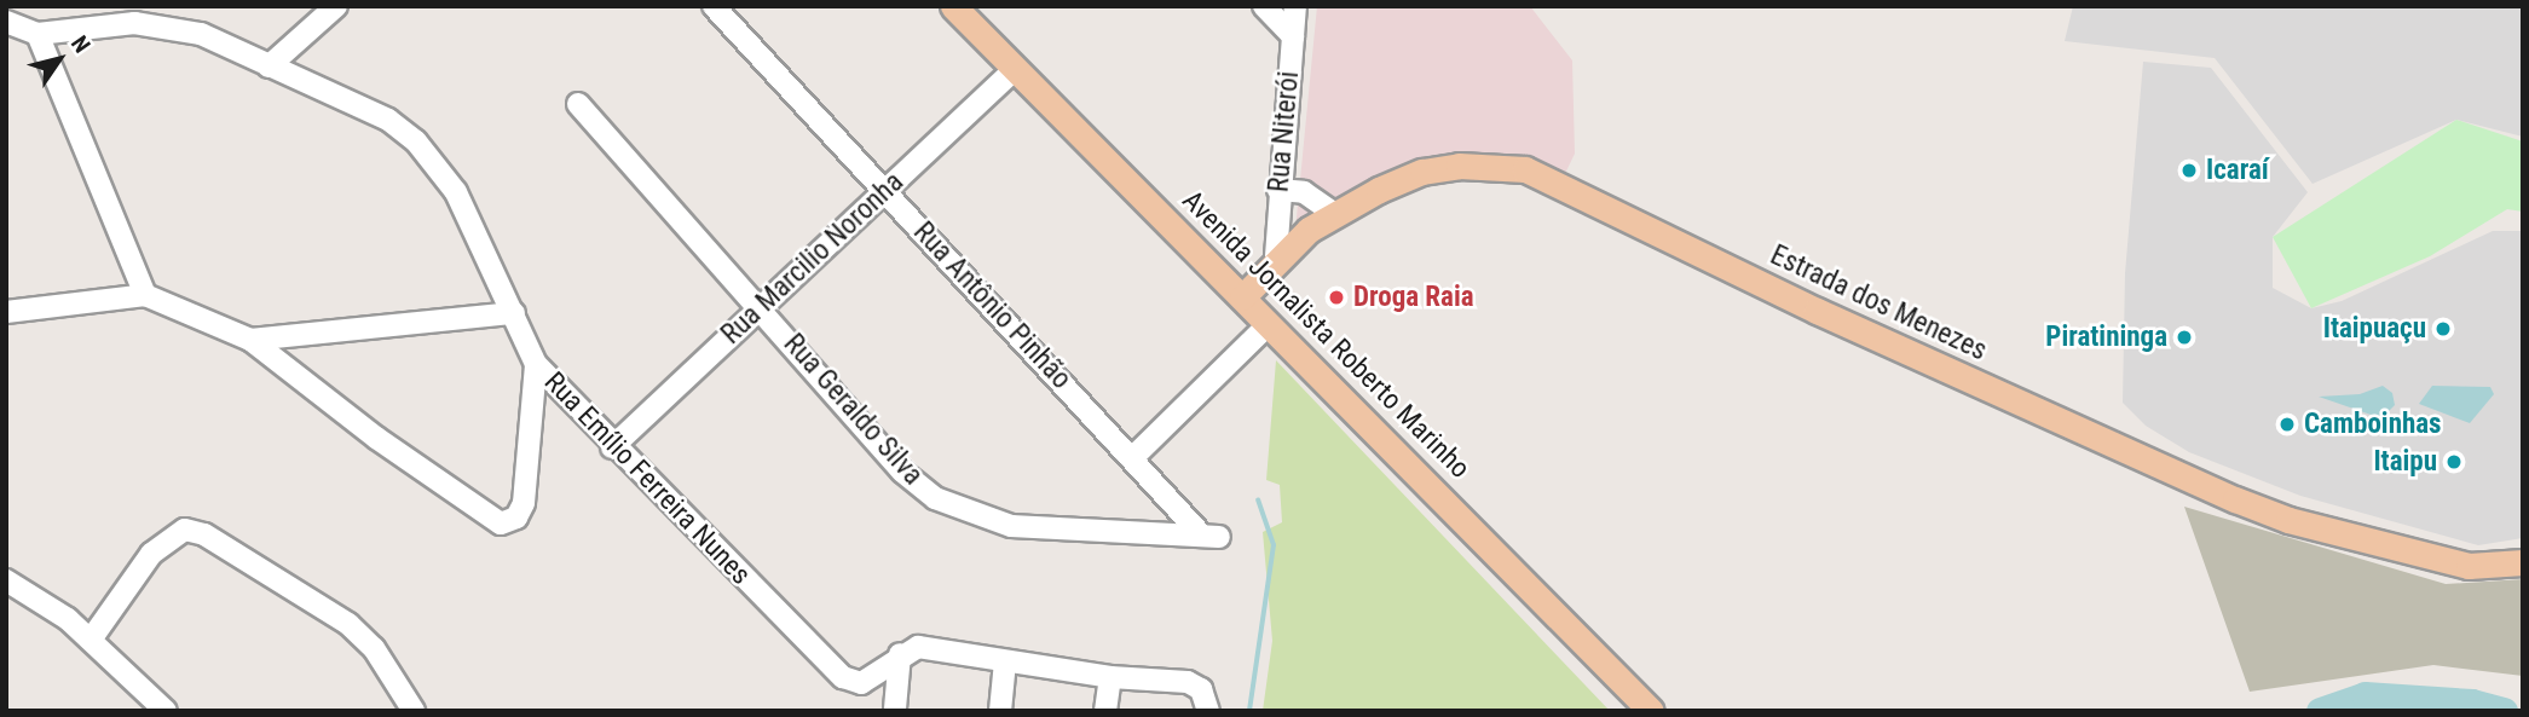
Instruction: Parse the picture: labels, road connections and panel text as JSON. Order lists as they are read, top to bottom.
{
  "streets": {
    "main road": ["Estrada dos Menezes", "Avenida Jornalista Roberto Marinho"],
    "street": [
      "Rua Niterói",
      "Rua Marcilio Noronha",
      "Rua Antônio Pinhão",
      "Rua Geraldo Silva",
      "Rua Emílio Ferreira Nunes"
    ]
  },
  "crossings": [
    ["Rua Niterói", "Estrada dos Menezes"],
    ["Rua Marcilio Noronha", "Rua Antônio Pinhão"],
    ["Rua Marcilio Noronha", "Avenida Jornalista Roberto Marinho"],
    ["Rua Marcilio Noronha", "Rua Geraldo Silva"],
    ["Rua Marcilio Noronha", "Rua Emílio Ferreira Nunes"],
    ["Estrada dos Menezes", "Avenida Jornalista Roberto Marinho"],
    ["Rua Antônio Pinhão", "Rua Geraldo Silva"]
  ],
  "places": [
    "Icaraí",
    "Droga Raia",
    "Itaipuaçu",
    "Piratininga",
    "Camboinhas",
    "Itaipu"
  ],
  "north": "top right"
}
